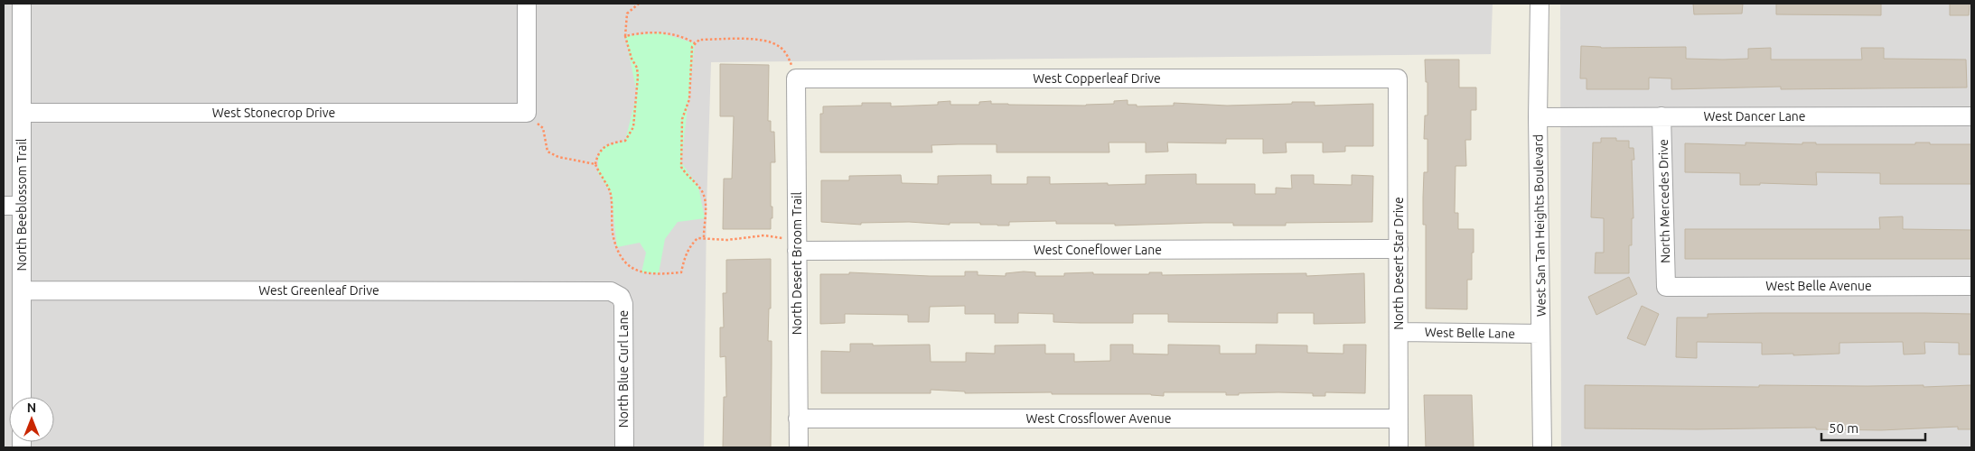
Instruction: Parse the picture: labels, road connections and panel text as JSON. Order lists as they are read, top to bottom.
{
  "streets": {
    "street": [
      "West Copperleaf Drive",
      "West Stonecrop Drive",
      "West Dancer Lane",
      "North Mercedes Drive",
      "North Beeblossom Trail",
      "West San Tan Heights Boulevard",
      "West Coneflower Lane",
      "North Desert Broom Trail",
      "North Desert Star Drive",
      "West Belle Avenue",
      "West Greenleaf Drive",
      "West Belle Lane",
      "North Blue Curl Lane",
      "West Crossflower Avenue"
    ]
  },
  "crossings": [
    ["West Copperleaf Drive", "North Desert Broom Trail"],
    ["West Copperleaf Drive", "North Desert Star Drive"],
    ["West Stonecrop Drive", "North Beeblossom Trail"],
    ["West Dancer Lane", "North Mercedes Drive"],
    ["West Dancer Lane", "West San Tan Heights Boulevard"],
    ["North Mercedes Drive", "West Belle Avenue"],
    ["North Beeblossom Trail", "West Greenleaf Drive"],
    ["West San Tan Heights Boulevard", "West Belle Lane"],
    ["West Coneflower Lane", "North Desert Broom Trail"],
    ["West Coneflower Lane", "North Desert Star Drive"],
    ["North Desert Broom Trail", "West Crossflower Avenue"],
    ["North Desert Star Drive", "West Belle Lane"],
    ["North Desert Star Drive", "West Crossflower Avenue"],
    ["West Greenleaf Drive", "North Blue Curl Lane"]
  ],
  "scale_bar": "50 m",
  "north": "top"
}
